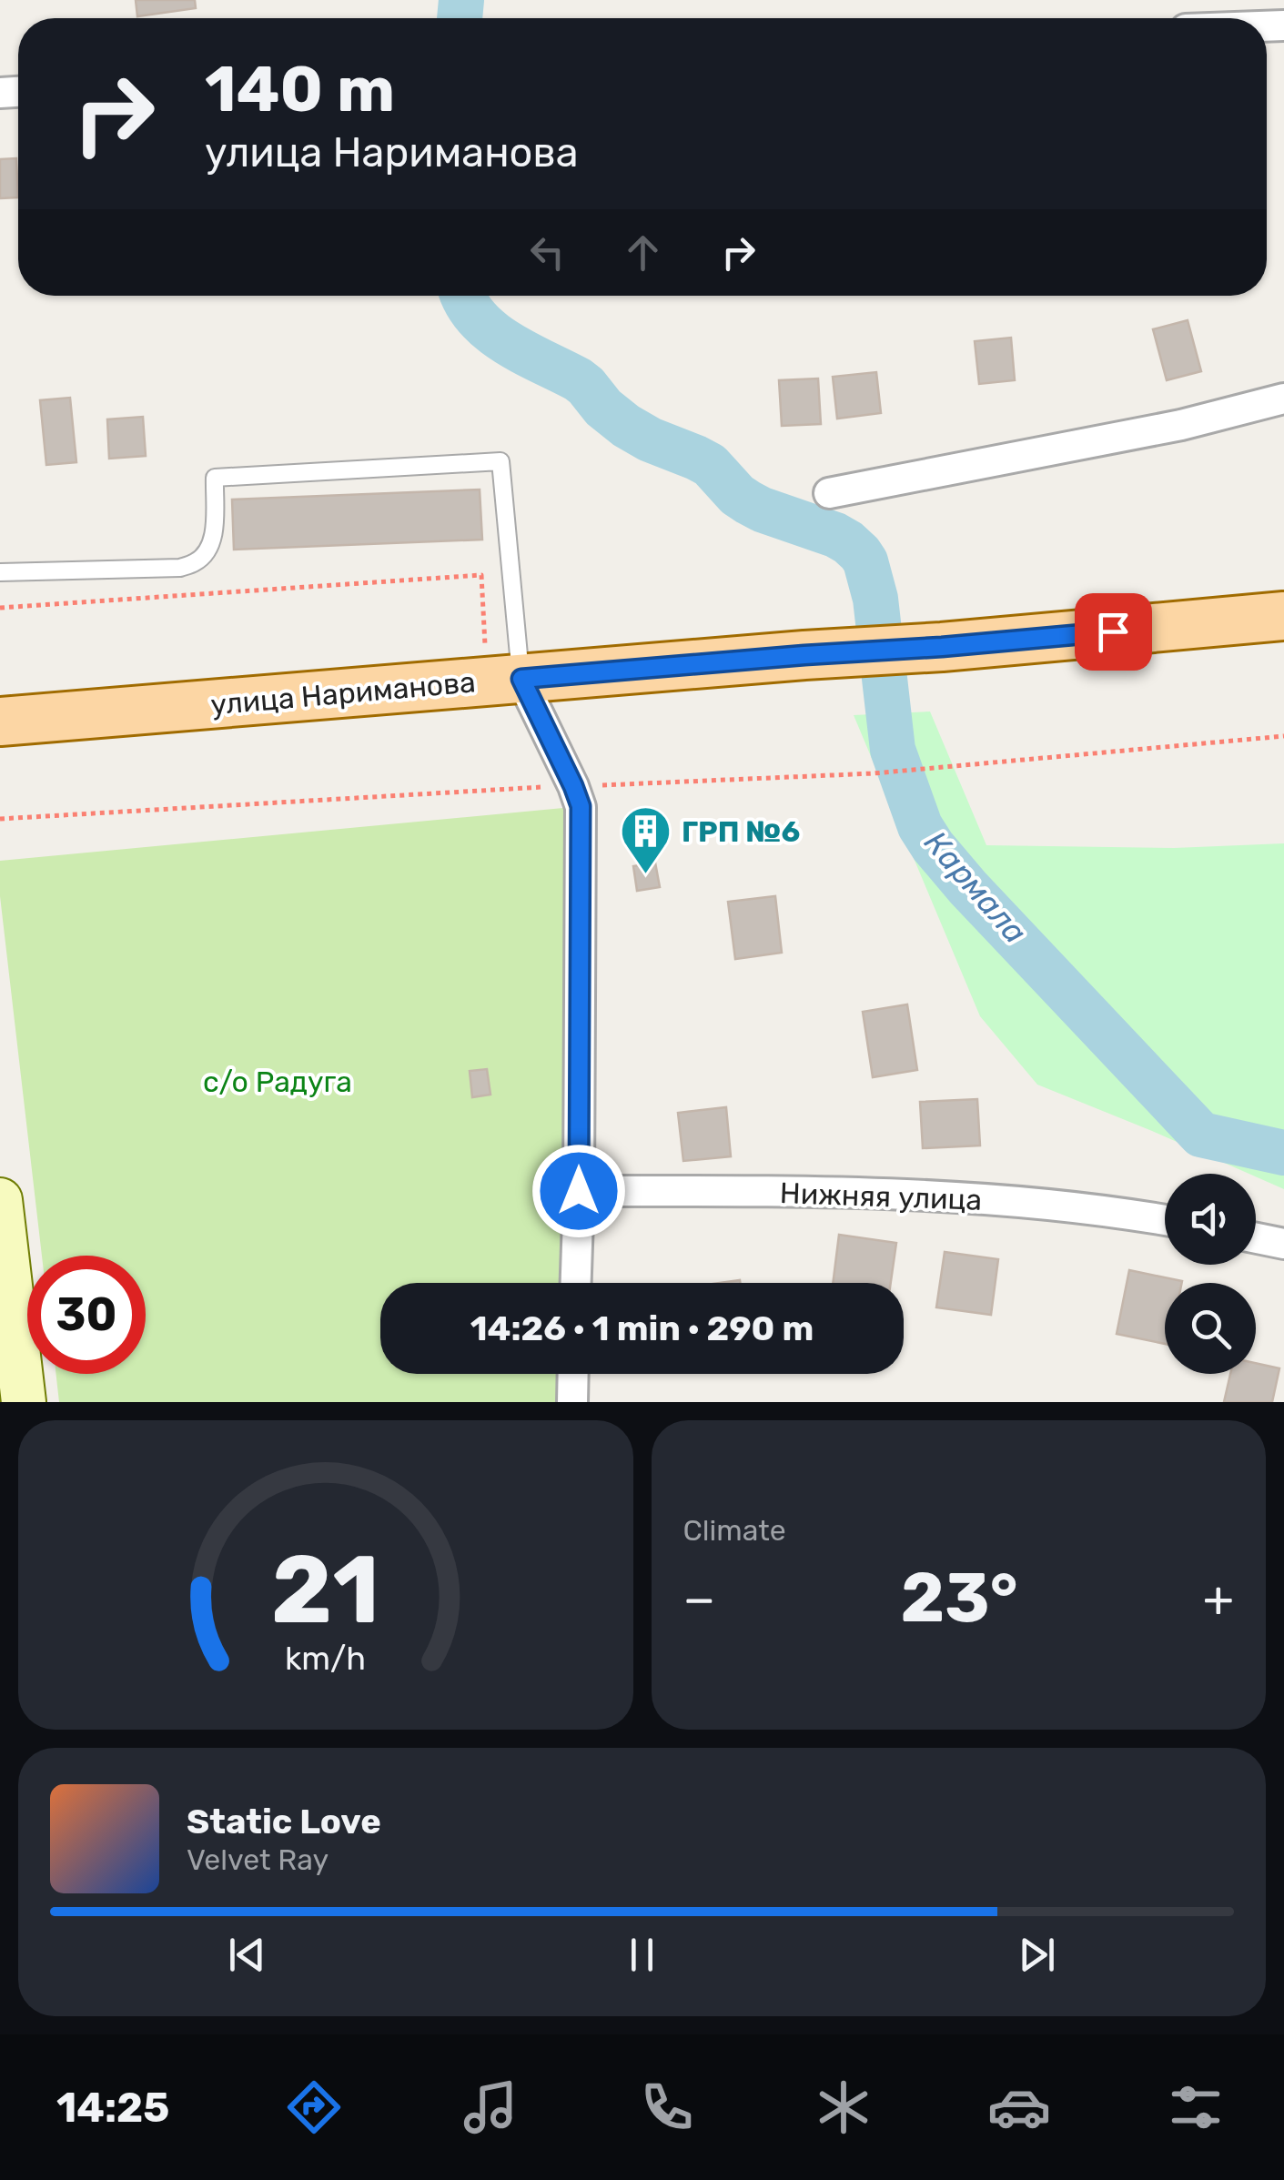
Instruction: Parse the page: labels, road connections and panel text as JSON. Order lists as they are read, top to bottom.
{
  "streets": {
    "main road": ["улица Нариманова"],
    "street": ["Нижняя улица"]
  },
  "water": ["Кармала"],
  "parks": ["с/о Радуга"],
  "places": {
    "building": ["ГРП №6"]
  },
  "page": {
    "turn": ["140 m", "улица Нариманова"],
    "limit": "30",
    "trip": "14:26 · 1 min · 290 m",
    "tile": "Climate",
    "heat": ["−", "23°", "+"],
    "song": ["Static Love", "Velvet Ray"],
    "tabs": "14:25",
    "gauge": ["21", "km/h"]
  }
}
